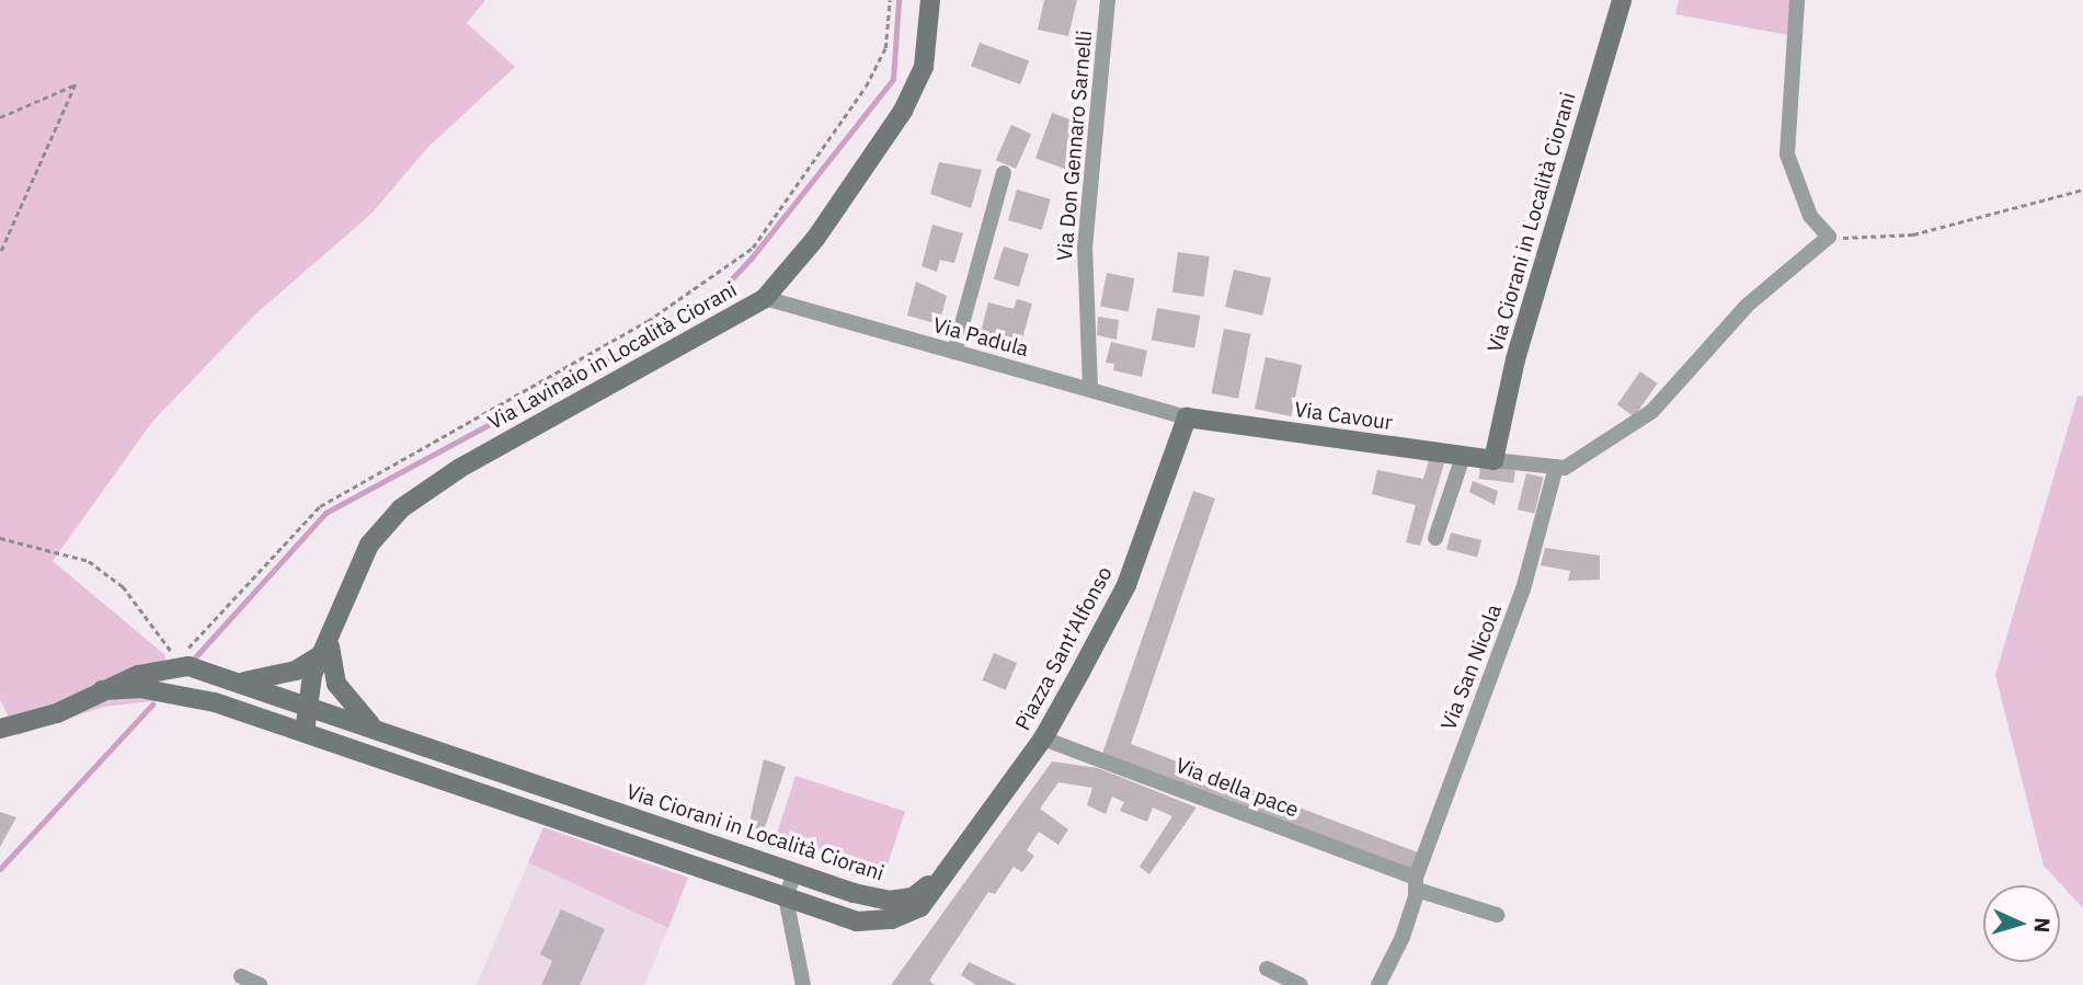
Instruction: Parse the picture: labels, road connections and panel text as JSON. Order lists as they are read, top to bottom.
{
  "streets": {
    "street": [
      "Via Don Gennaro Sarnelli",
      "Via Ciorani in Località Ciorani",
      "Via Padula",
      "Via Lavinaio in Località Ciorani",
      "Via Cavour",
      "Piazza Sant'Alfonso",
      "Via San Nicola",
      "Via della pace"
    ]
  },
  "crossings": [
    ["Via Don Gennaro Sarnelli", "Via Padula"],
    ["Via Ciorani in Località Ciorani", "Via Lavinaio in Località Ciorani"],
    ["Via Ciorani in Località Ciorani", "Via Cavour"],
    ["Via Ciorani in Località Ciorani", "Piazza Sant'Alfonso"],
    ["Via Padula", "Via Lavinaio in Località Ciorani"],
    ["Via Padula", "Via Cavour"],
    ["Via Padula", "Piazza Sant'Alfonso"],
    ["Via Cavour", "Piazza Sant'Alfonso"],
    ["Piazza Sant'Alfonso", "Via della pace"],
    ["Via San Nicola", "Via della pace"]
  ],
  "north": "right"
}
